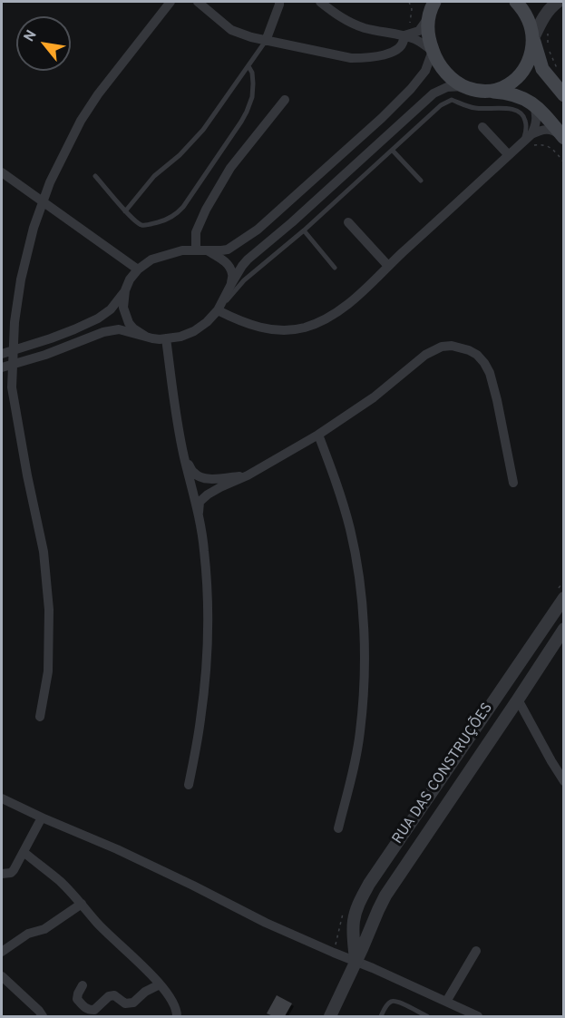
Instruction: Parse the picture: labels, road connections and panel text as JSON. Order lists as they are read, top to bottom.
{
  "streets": {
    "street": ["RUA DAS CONSTRUÇÕES"]
  },
  "north": "top left"
}
